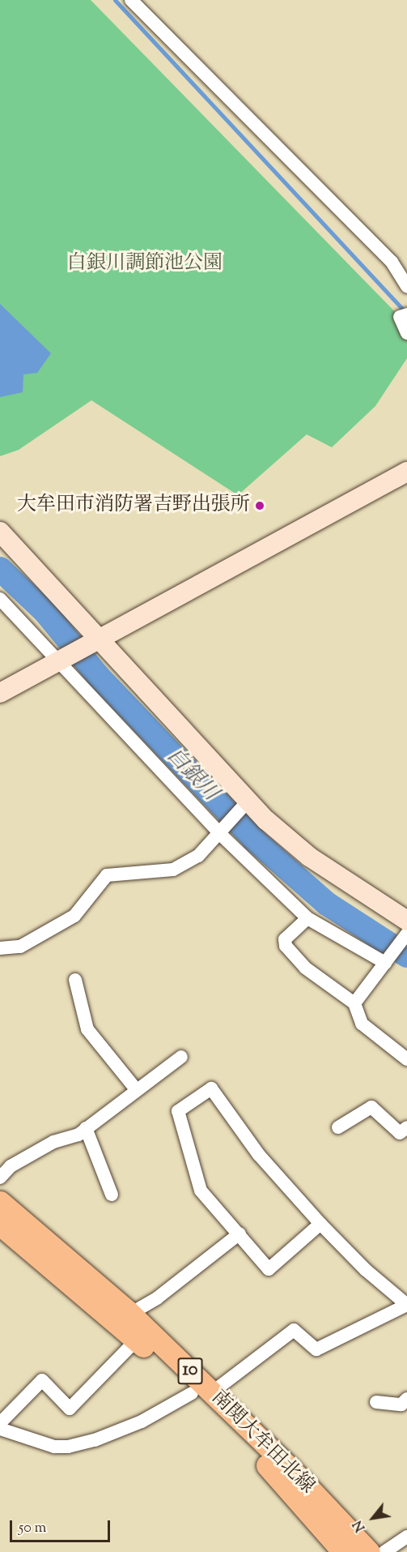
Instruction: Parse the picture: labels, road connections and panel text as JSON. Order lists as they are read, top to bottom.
{
  "streets": {
    "main road": ["10", "南関大牟田北線"]
  },
  "water": ["白銀川"],
  "parks": ["白銀川調節池公園"],
  "places": ["大牟田市消防署吉野出張所"],
  "scale_bar": "50 m",
  "north": "bottom left"
}
